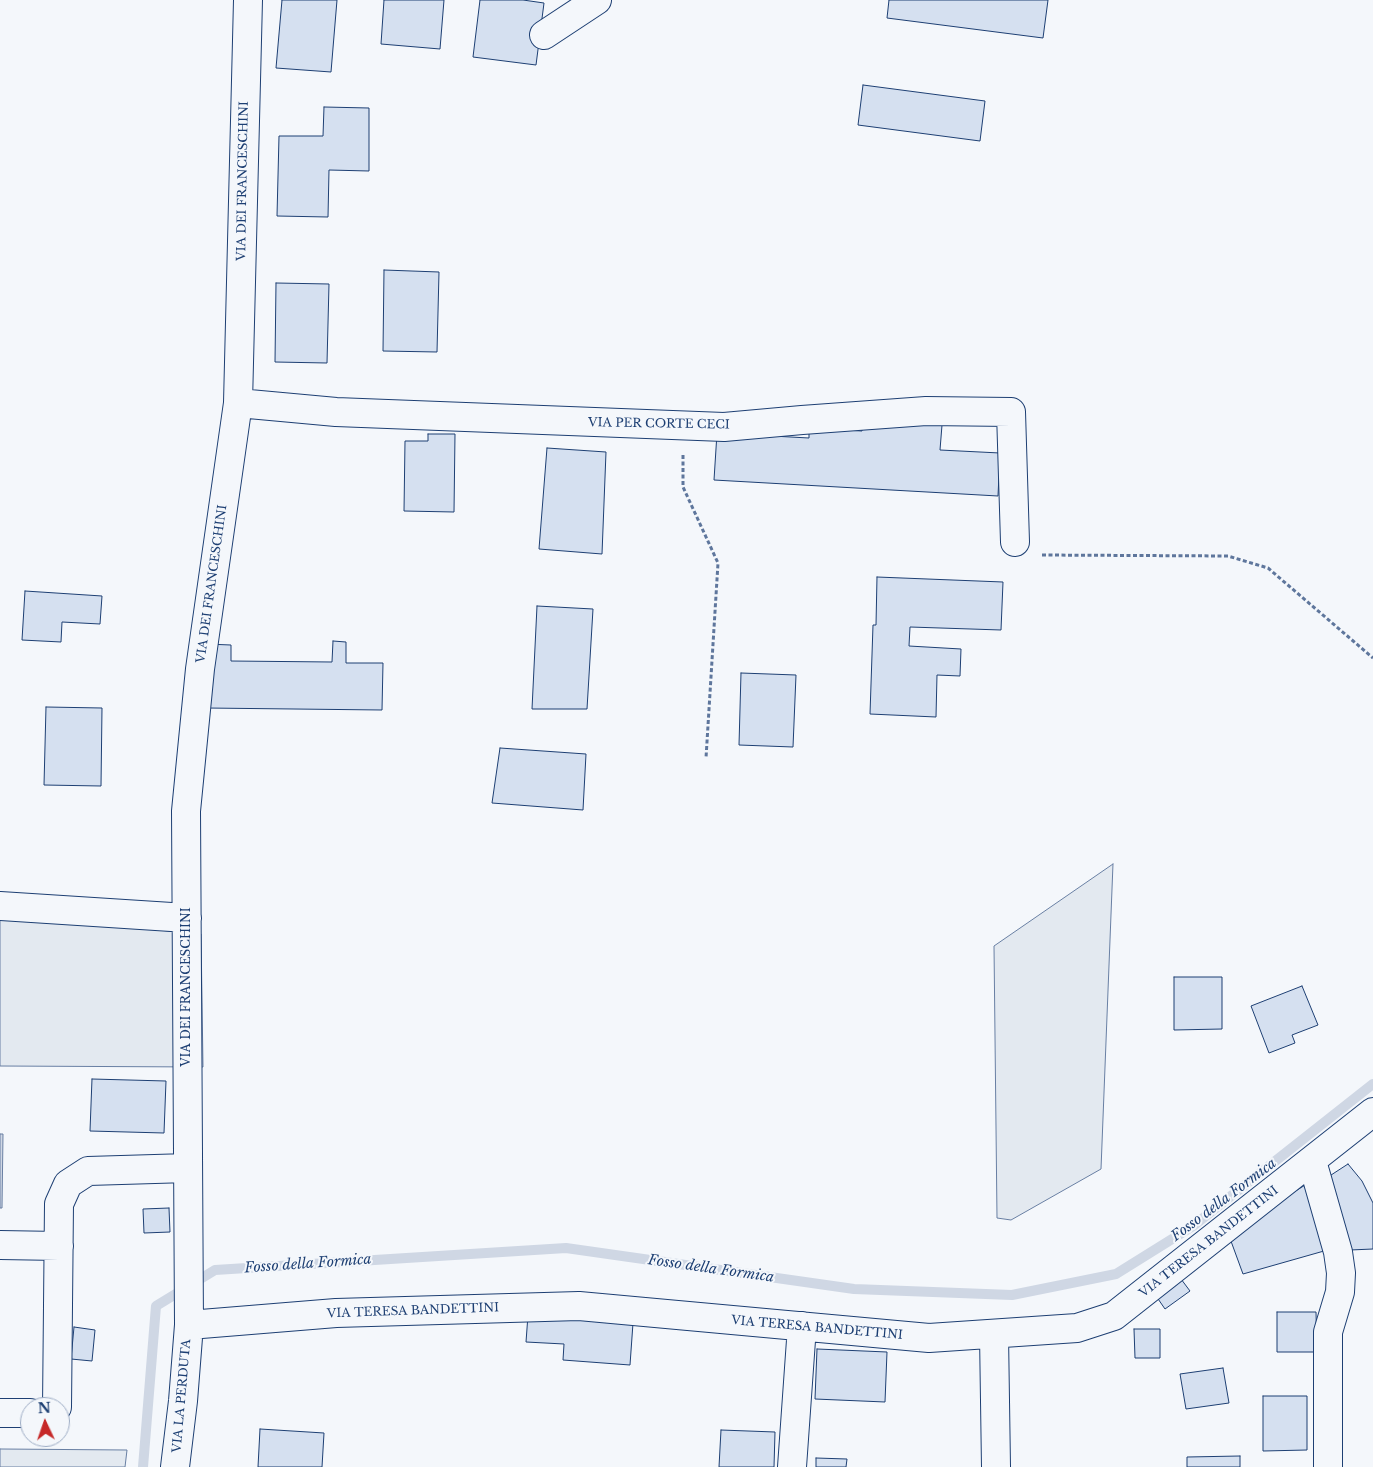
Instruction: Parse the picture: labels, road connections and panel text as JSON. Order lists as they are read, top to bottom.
{
  "streets": {
    "street": [
      "VIA DEI FRANCESCHINI",
      "VIA PER CORTE CECI",
      "VIA TERESA BANDETTINI",
      "VIA LA PERDUTA"
    ]
  },
  "crossings": [
    ["VIA DEI FRANCESCHINI", "VIA PER CORTE CECI"],
    ["VIA DEI FRANCESCHINI", "VIA TERESA BANDETTINI"],
    ["VIA DEI FRANCESCHINI", "VIA LA PERDUTA"],
    ["VIA TERESA BANDETTINI", "VIA LA PERDUTA"]
  ],
  "water": ["Fosso della Formica"],
  "north": "top"
}
